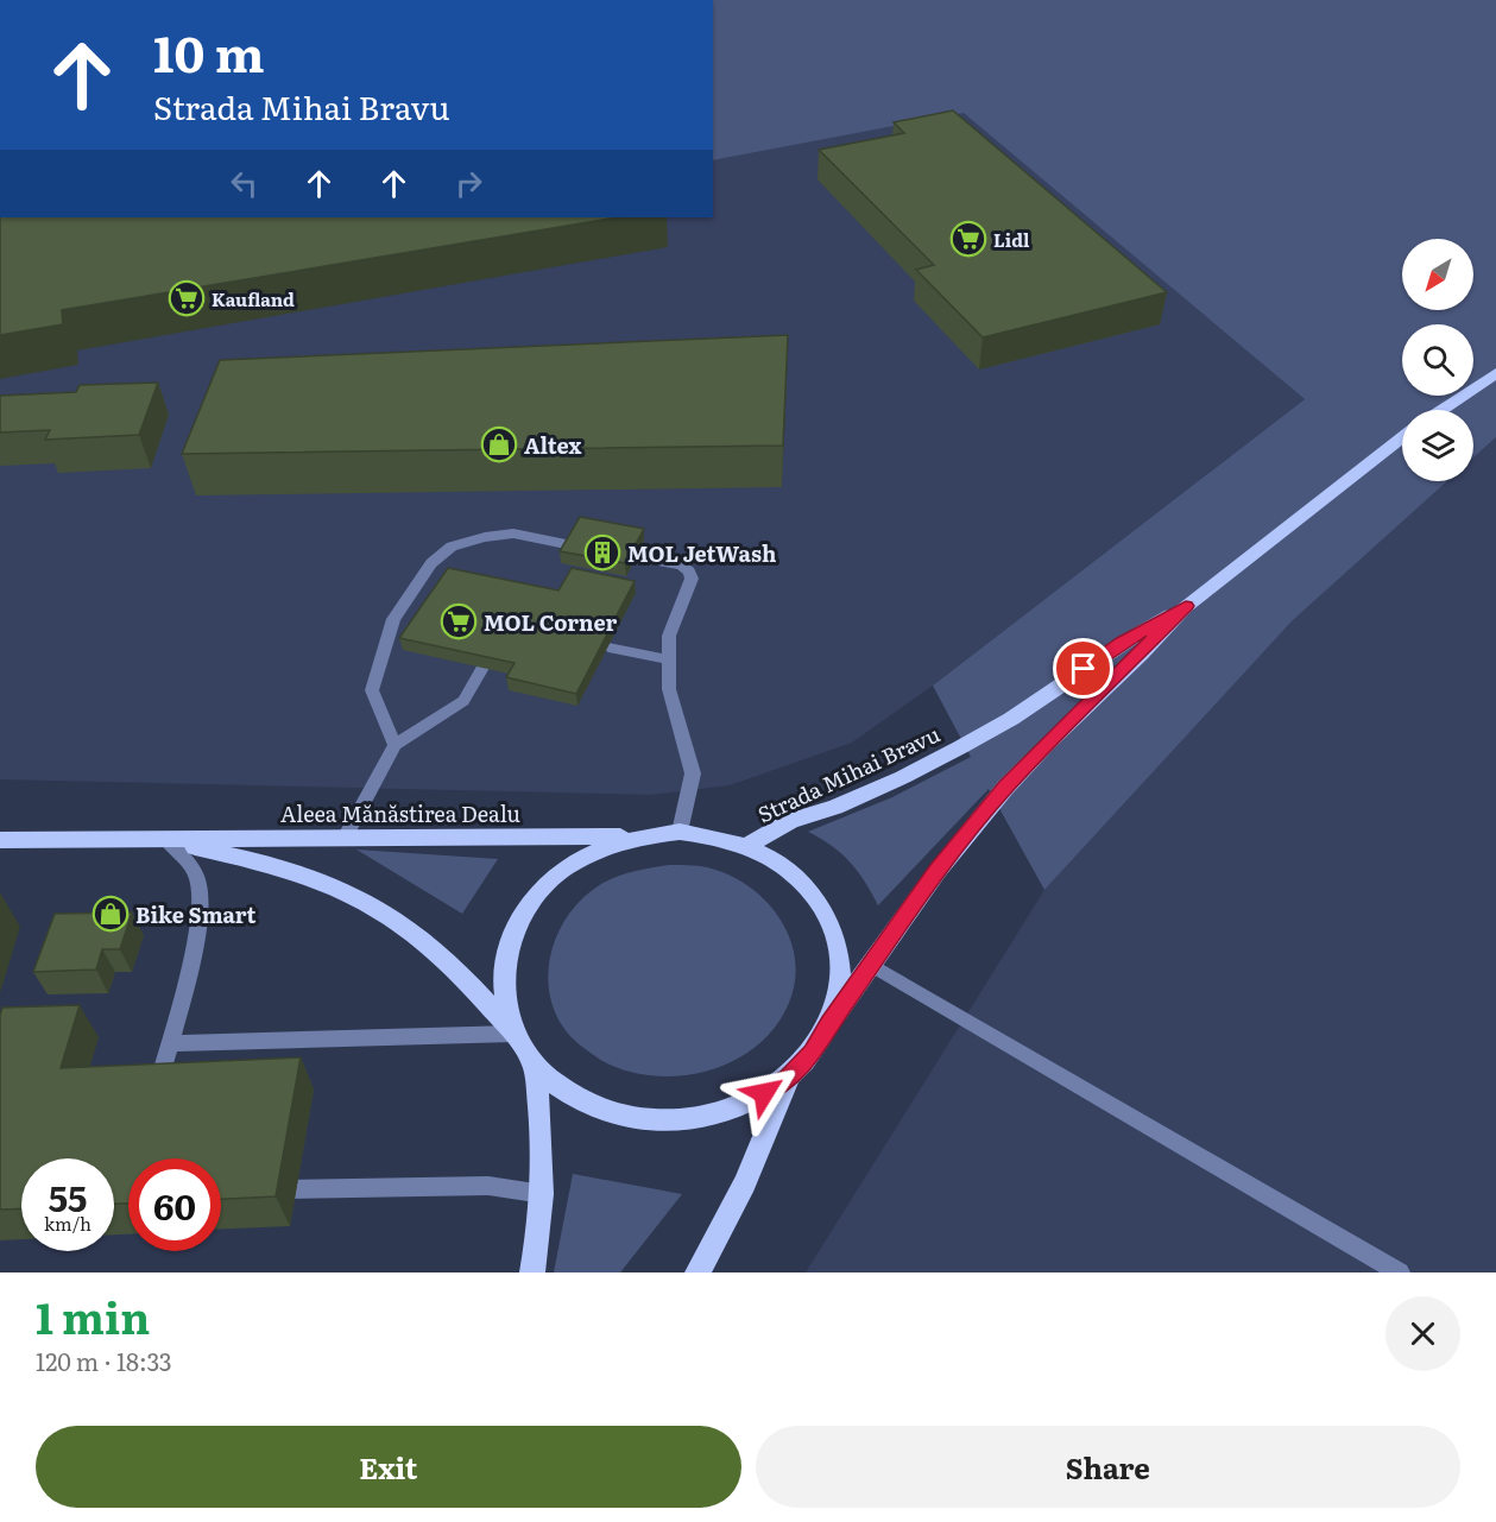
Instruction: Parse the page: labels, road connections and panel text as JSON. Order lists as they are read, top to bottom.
{
  "streets": {
    "main road": ["Strada Mihai Bravu", "Aleea Mănăstirea Dealu"]
  },
  "places": {
    "supermarket": ["Lidl", "Kaufland", "MOL Corner"],
    "shop": ["Altex", "Bike Smart"],
    "building": ["MOL JetWash"]
  },
  "north": "bottom left",
  "page": {
    "turn": ["10 m", "Strada Mihai Bravu"],
    "speed": "55 km/h",
    "limit": "60",
    "heading": ["1 min", "120 m · 18:33"],
    "buttons": ["Exit", "Share"]
  }
}
